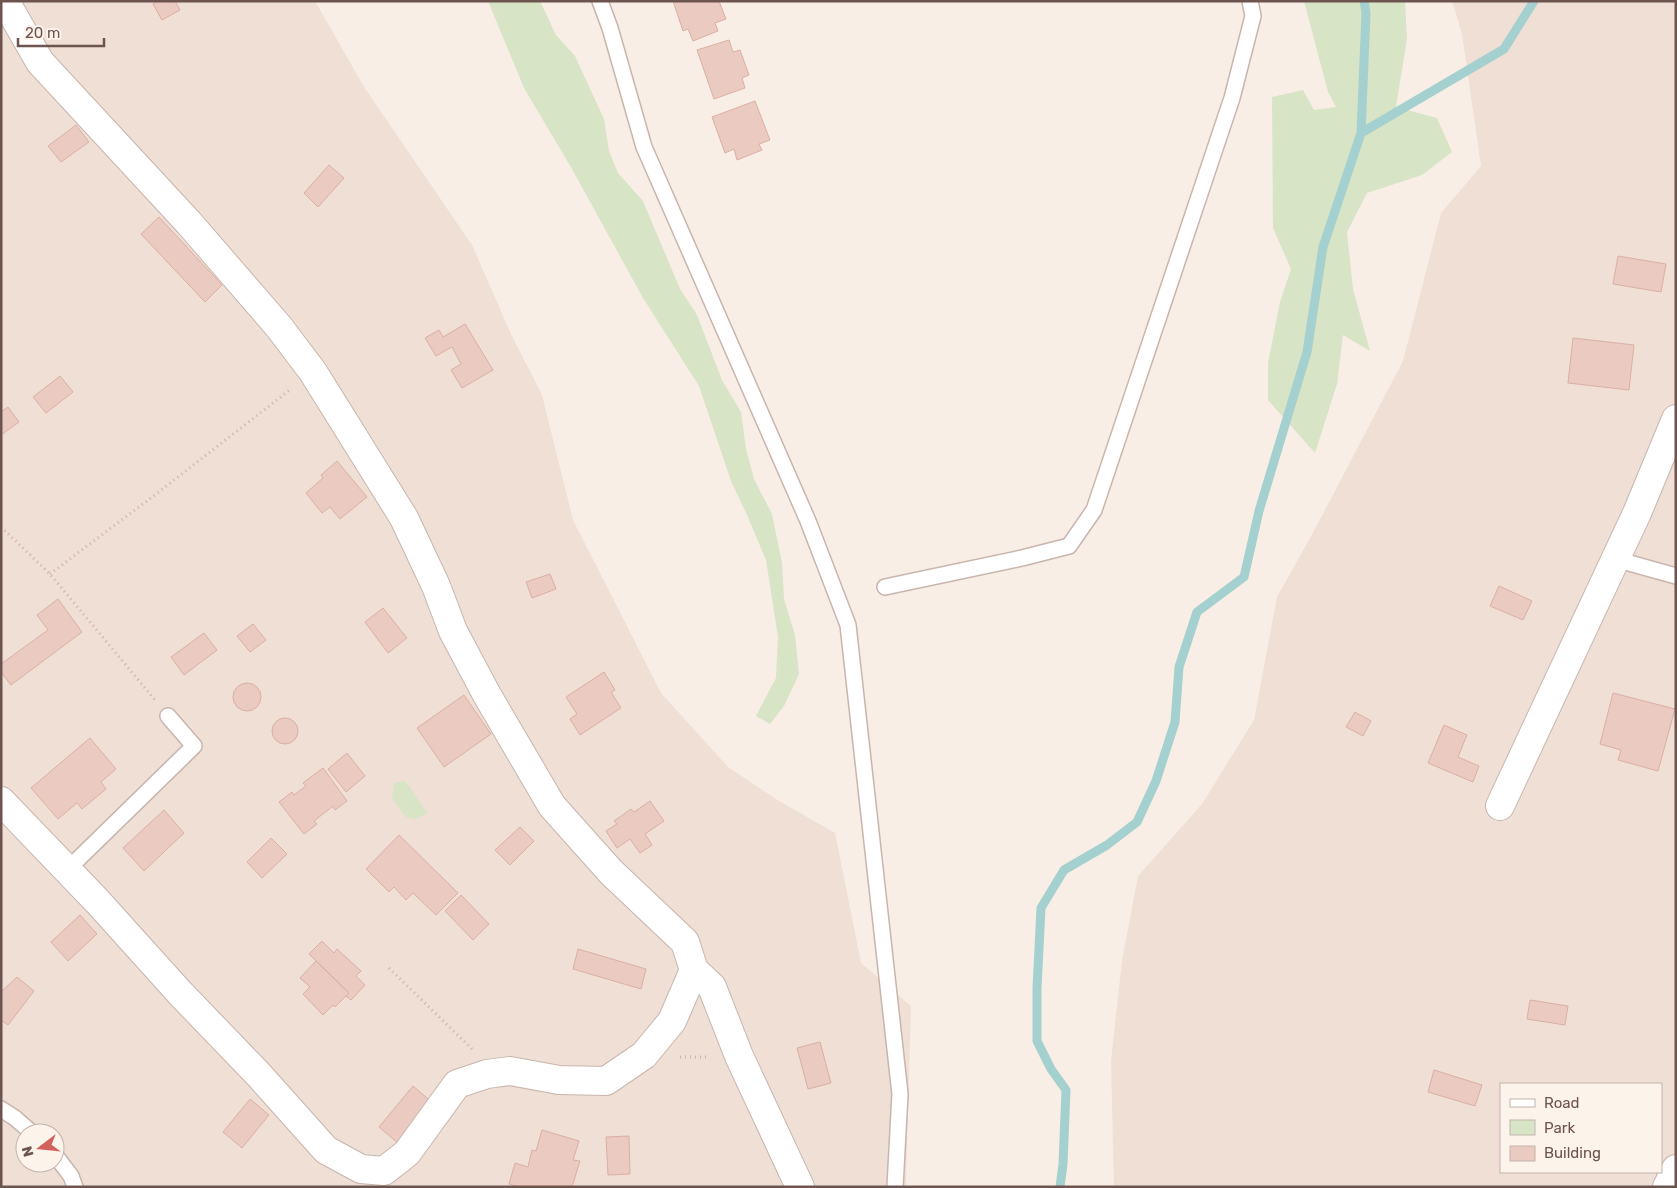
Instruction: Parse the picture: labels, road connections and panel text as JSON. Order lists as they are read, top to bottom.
{
  "legend": ["Road", "Park", "Building"],
  "scale_bar": "20 m",
  "north": "left"
}
